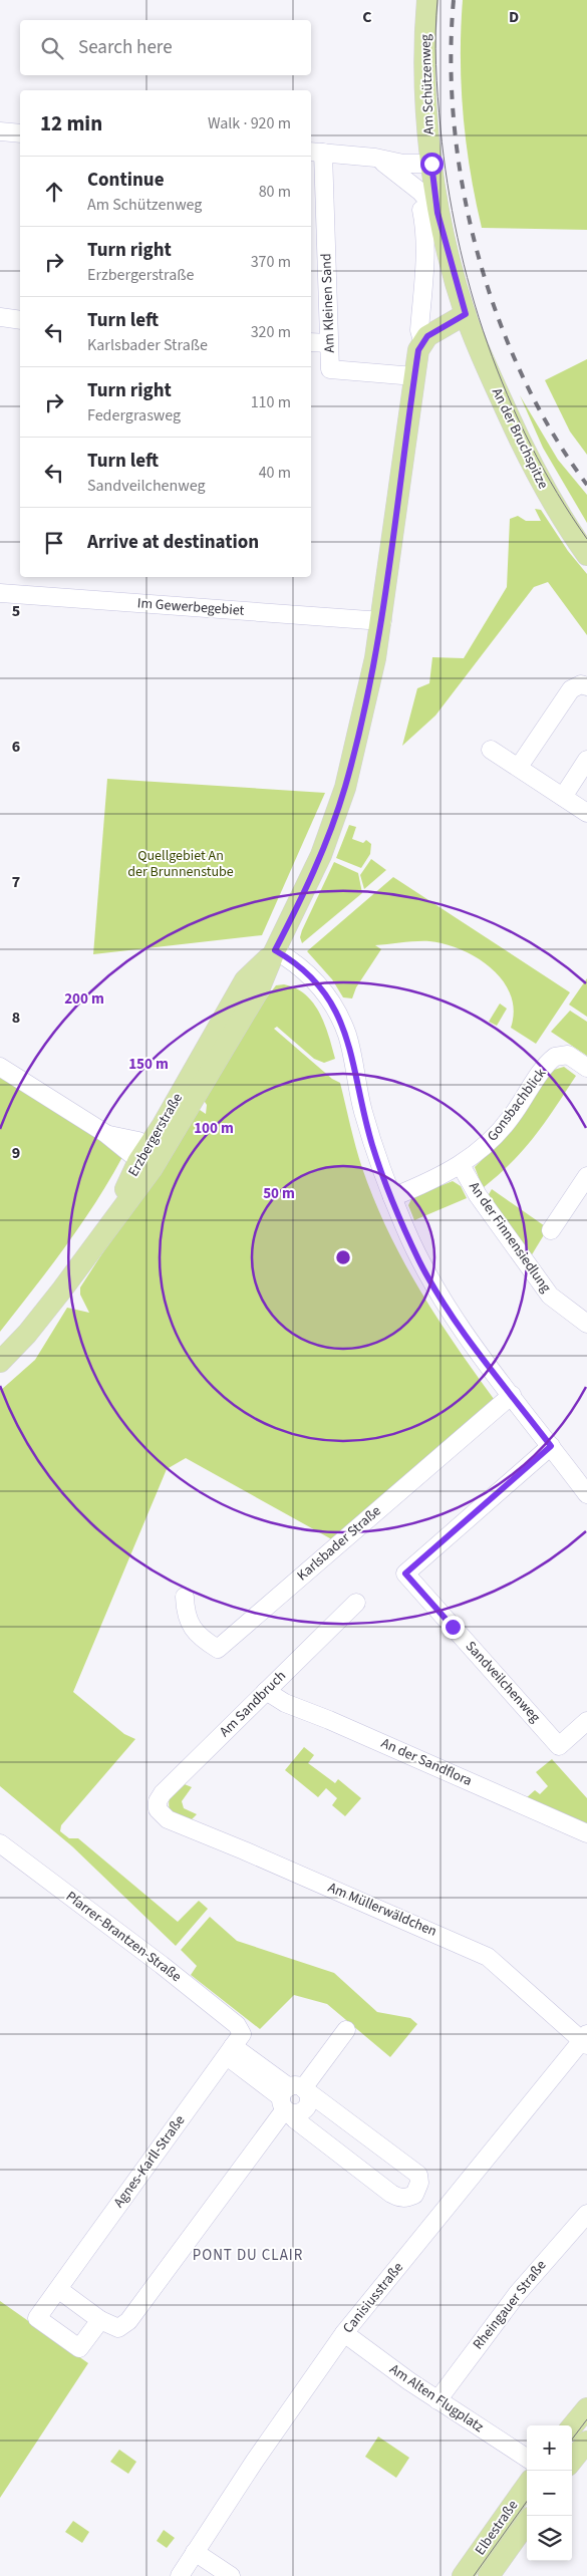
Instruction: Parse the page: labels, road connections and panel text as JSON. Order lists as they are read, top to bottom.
{
  "streets": {
    "main road": [
      "Am Schützenweg",
      "An der Bruchspitze",
      "Erzbergerstraße",
      "Elbestraße"
    ],
    "street": [
      "Am Kleinen Sand",
      "Im Gewerbegebiet",
      "Gonsbachblick",
      "An der Finnensiedlung",
      "Karlsbader Straße",
      "Sandveilchenweg",
      "Am Sandbruch",
      "An der Sandflora",
      "Am Müllerwäldchen",
      "Pfarrer-Brantzen-Straße",
      "Agnes-Karll-Straße",
      "Canisiusstraße",
      "Rheingauer Straße",
      "Am Alten Flugplatz"
    ]
  },
  "crossings": [
    ["Am Schützenweg", "An der Bruchspitze"],
    ["Am Schützenweg", "Erzbergerstraße"],
    ["Am Kleinen Sand", "Erzbergerstraße"],
    ["Im Gewerbegebiet", "Erzbergerstraße"],
    ["Gonsbachblick", "An der Finnensiedlung"],
    ["Am Sandbruch", "An der Sandflora"],
    ["Am Sandbruch", "Am Müllerwäldchen"],
    ["Am Müllerwäldchen", "Canisiusstraße"],
    ["Pfarrer-Brantzen-Straße", "Agnes-Karll-Straße"],
    ["Canisiusstraße", "Am Alten Flugplatz"],
    ["Rheingauer Straße", "Am Alten Flugplatz"]
  ],
  "districts": ["PONT DU CLAIR"],
  "parks": ["Quellgebiet An der Brunnenstube"],
  "page": {
    "search": "Search here",
    "heading": ["12 min", "Walk · 920 m"],
    "list": [
      ["Continue", "Am Schützenweg", "80 m"],
      ["Turn right", "Erzbergerstraße", "370 m"],
      ["Turn left", "Karlsbader Straße", "320 m"],
      ["Turn right", "Federgrasweg", "110 m"],
      ["Turn left", "Sandveilchenweg", "40 m"],
      "Arrive at destination"
    ],
    "map_buttons": ["+", "−"]
  },
  "grid": {
    "columns": ["C", "D"],
    "rows": [
      "5",
      "6",
      "7",
      "8",
      "9"
    ]
  },
  "rings": [
    "200 m",
    "150 m",
    "100 m",
    "50 m"
  ]
}
